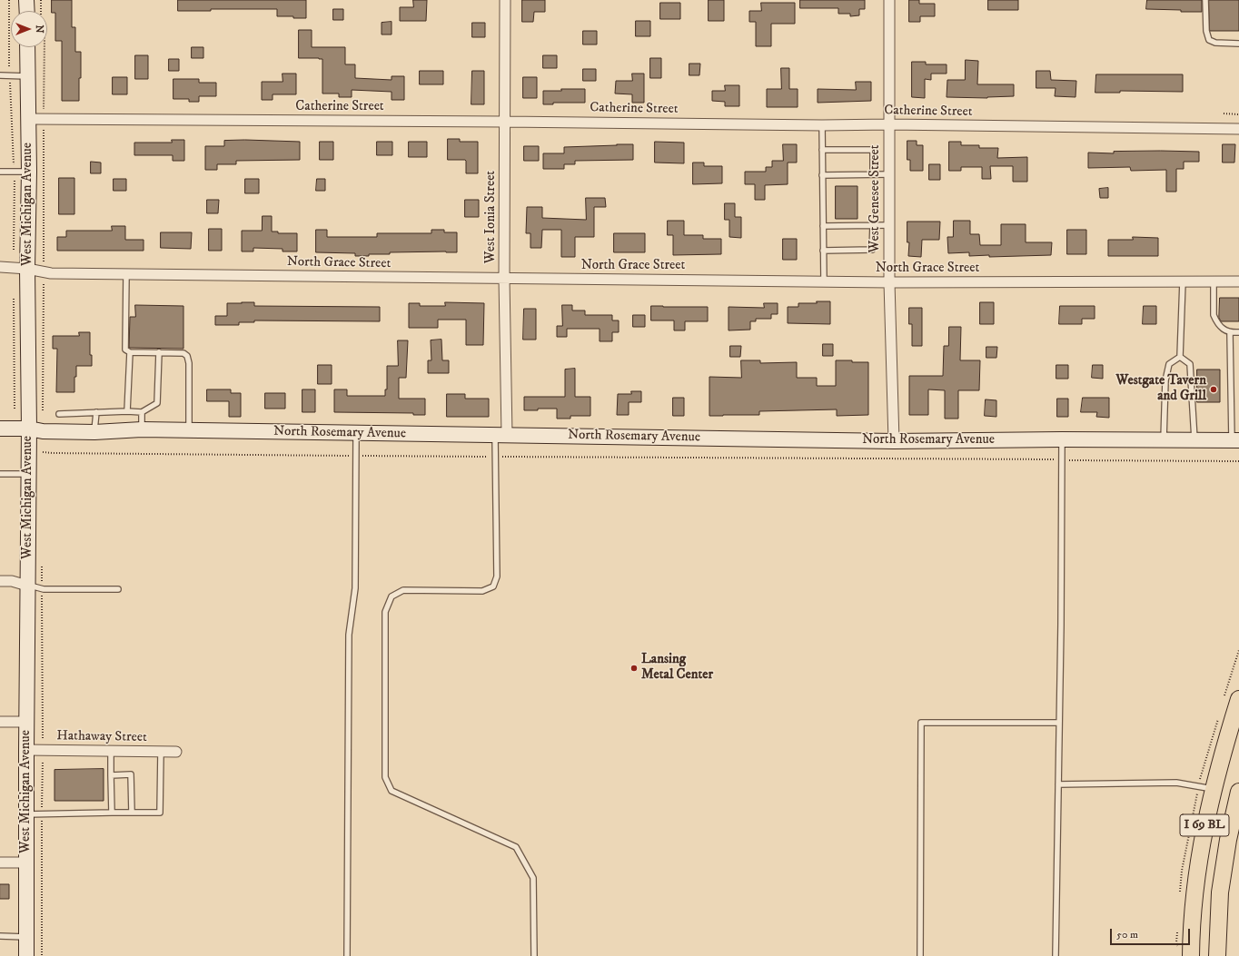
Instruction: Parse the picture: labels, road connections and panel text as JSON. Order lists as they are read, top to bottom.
{
  "streets": {
    "main road": ["I 69 BL"],
    "street": [
      "Catherine Street",
      "West Genesee Street",
      "West Michigan Avenue",
      "West Ionia Street",
      "North Grace Street",
      "North Rosemary Avenue",
      "Hathaway Street"
    ]
  },
  "crossings": [
    ["Catherine Street", "West Genesee Street"],
    ["Catherine Street", "West Michigan Avenue"],
    ["Catherine Street", "West Ionia Street"],
    ["West Genesee Street", "North Grace Street"],
    ["West Genesee Street", "North Rosemary Avenue"],
    ["West Michigan Avenue", "North Grace Street"],
    ["West Michigan Avenue", "North Rosemary Avenue"],
    ["West Michigan Avenue", "Hathaway Street"],
    ["West Ionia Street", "North Grace Street"],
    ["West Ionia Street", "North Rosemary Avenue"]
  ],
  "places": ["Westgate Tavern and Grill", "Lansing Metal Center"],
  "scale_bar": "50 m",
  "north": "right"
}
